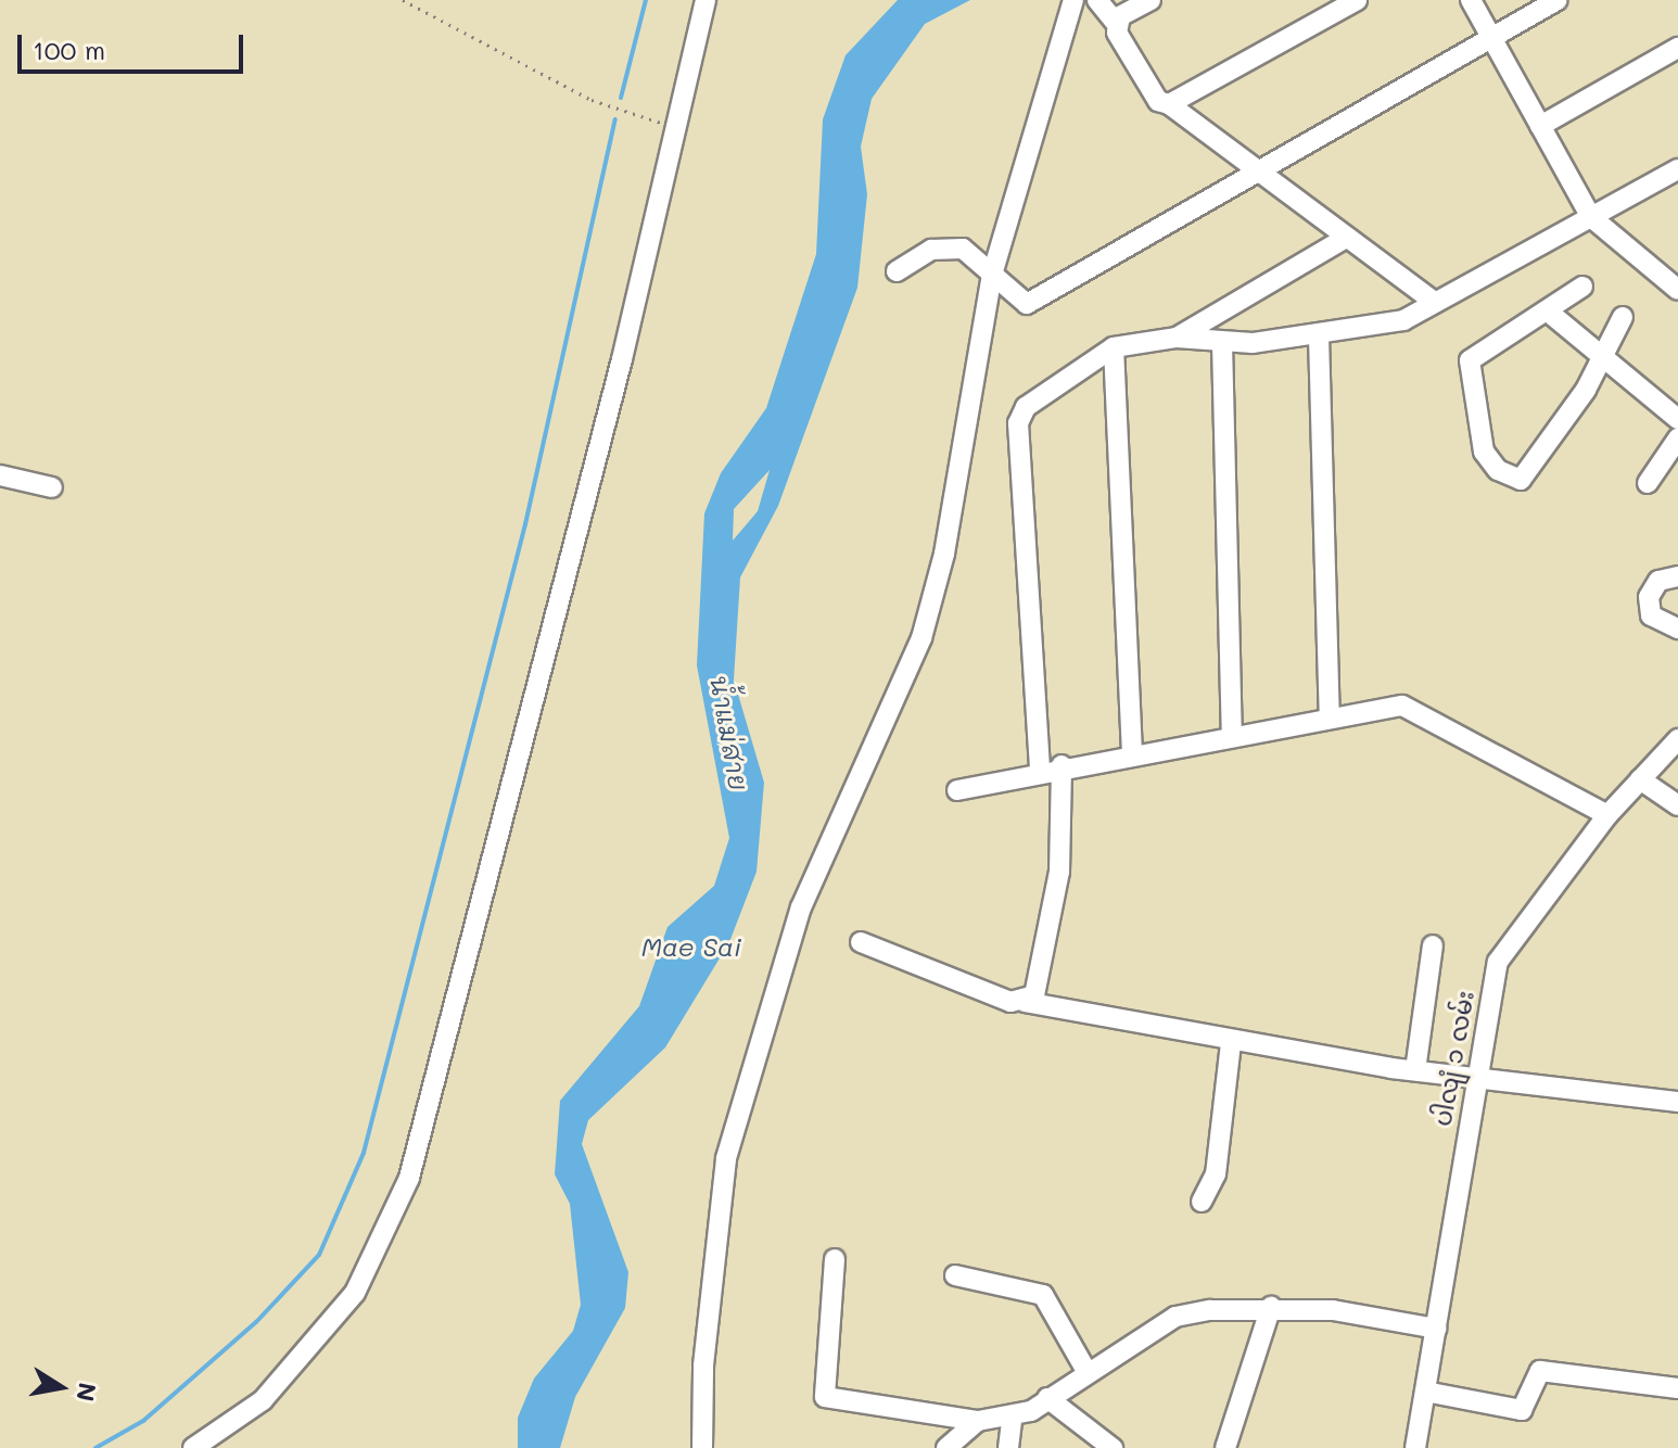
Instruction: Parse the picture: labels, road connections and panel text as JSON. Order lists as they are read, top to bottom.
{
  "streets": {
    "street": ["ပါလျံ ၁ လမ်း"]
  },
  "water": ["น้ำแม่สาย", "Mae Sai"],
  "scale_bar": "100 m",
  "north": "right"
}
